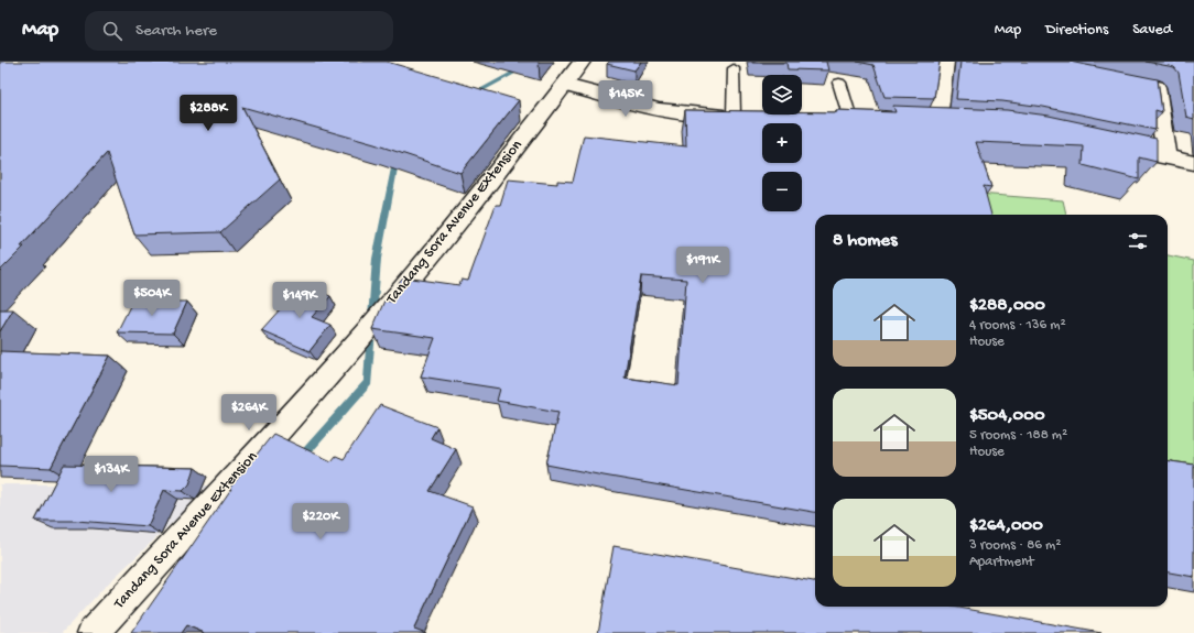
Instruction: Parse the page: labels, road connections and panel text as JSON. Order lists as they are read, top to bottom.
{
  "streets": {
    "main road": ["Tandang Sora Avenue Extension"]
  },
  "page": {
    "header": "Map",
    "search": "Search here",
    "nav": ["Map", "Directions", "Saved"],
    "map_buttons": ["+", "−"],
    "price": [
      "$145K",
      "$288K",
      "$191K",
      "$504K",
      "$149K",
      "$264K",
      "$134K",
      "$220K"
    ],
    "heading": "8 homes",
    "list": [
      {
        "name": "$288,000",
        "note": "4 rooms · 136 m² · House"
      },
      {
        "name": "$504,000",
        "note": "5 rooms · 188 m² · House"
      },
      {
        "name": "$264,000",
        "note": "3 rooms · 86 m² · Apartment"
      }
    ]
  }
}
